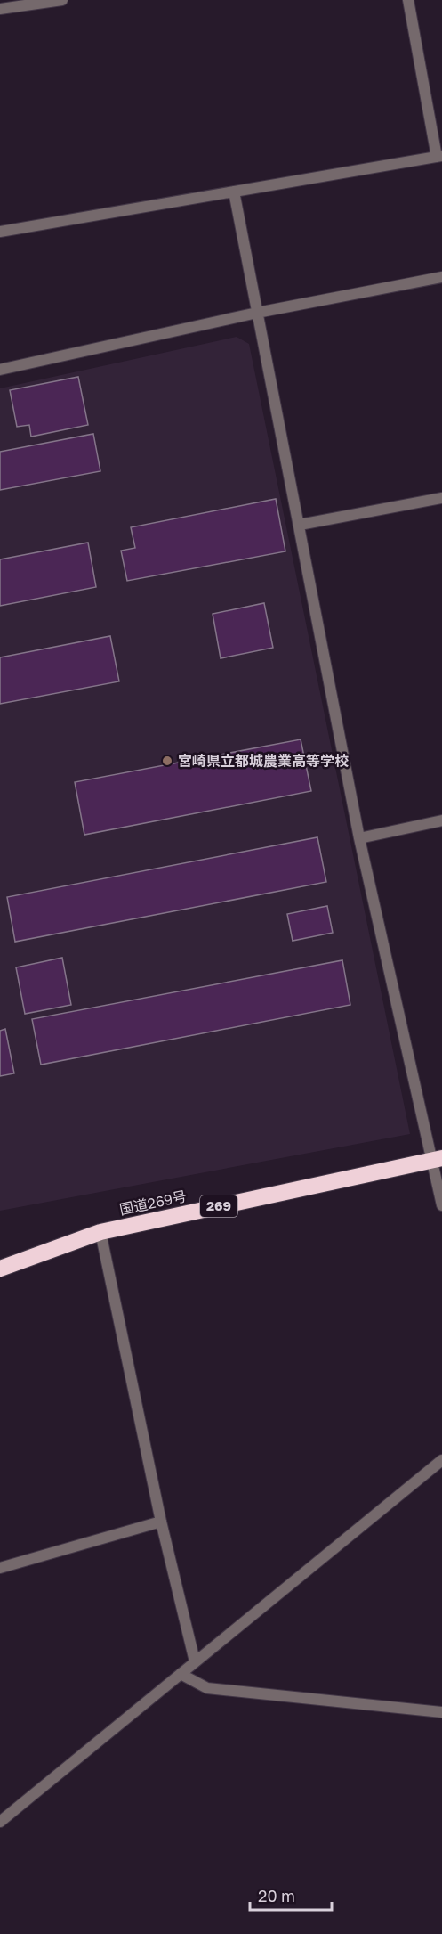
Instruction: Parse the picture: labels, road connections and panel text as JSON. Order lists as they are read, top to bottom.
{
  "streets": {
    "highway": ["国道269号", "269"]
  },
  "places": ["宮崎県立都城農業高等学校"],
  "scale_bar": "20 m"
}
